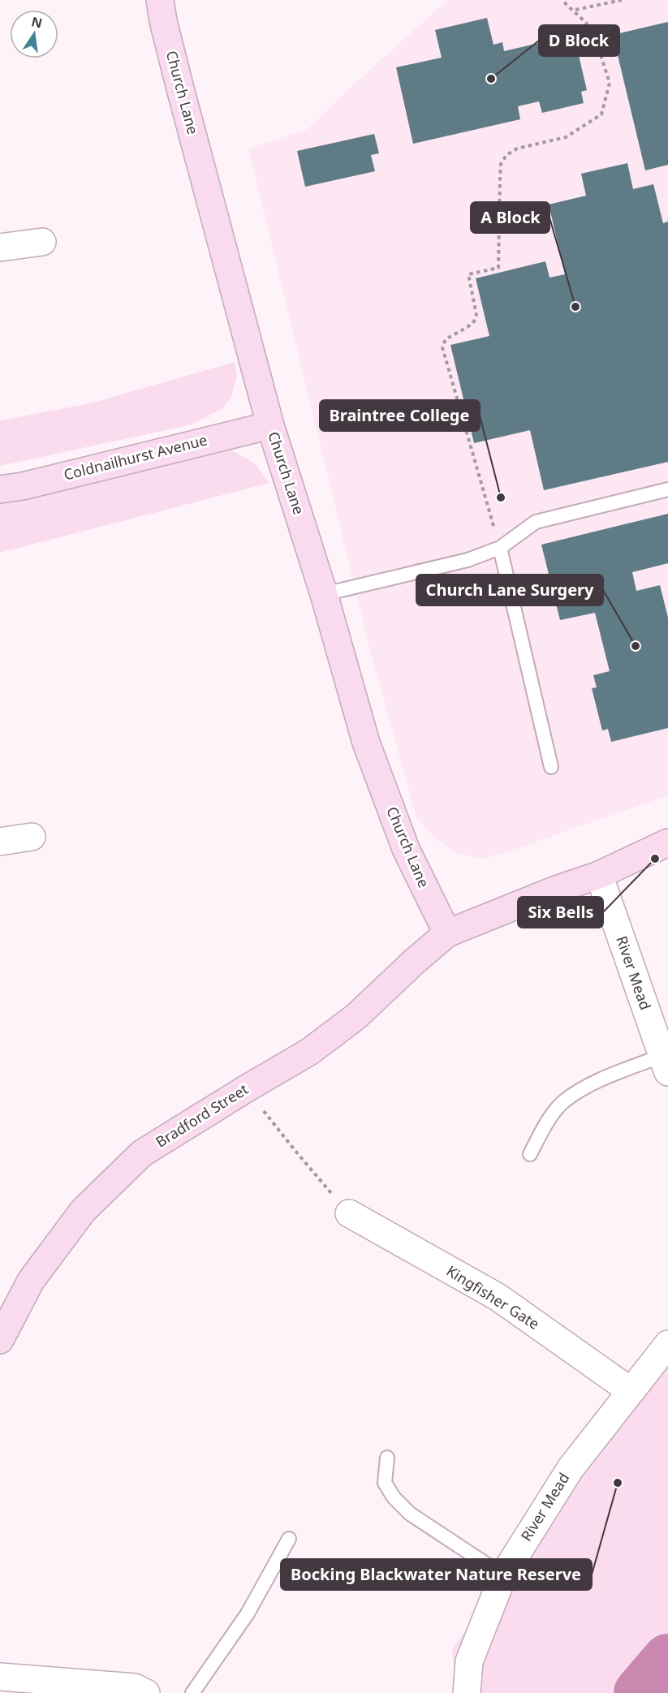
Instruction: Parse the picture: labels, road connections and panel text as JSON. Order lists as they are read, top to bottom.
{
  "streets": {
    "main road": ["Church Lane", "Coldnailhurst Avenue", "Bradford Street"],
    "street": ["River Mead", "Kingfisher Gate"]
  },
  "crossings": [
    ["Church Lane", "Coldnailhurst Avenue"],
    ["Church Lane", "Bradford Street"],
    ["River Mead", "Bradford Street"],
    ["River Mead", "Kingfisher Gate"]
  ],
  "places": [
    "D Block",
    "A Block",
    "Braintree College",
    "Church Lane Surgery",
    "Six Bells",
    "Bocking Blackwater Nature Reserve"
  ],
  "north": "top"
}
